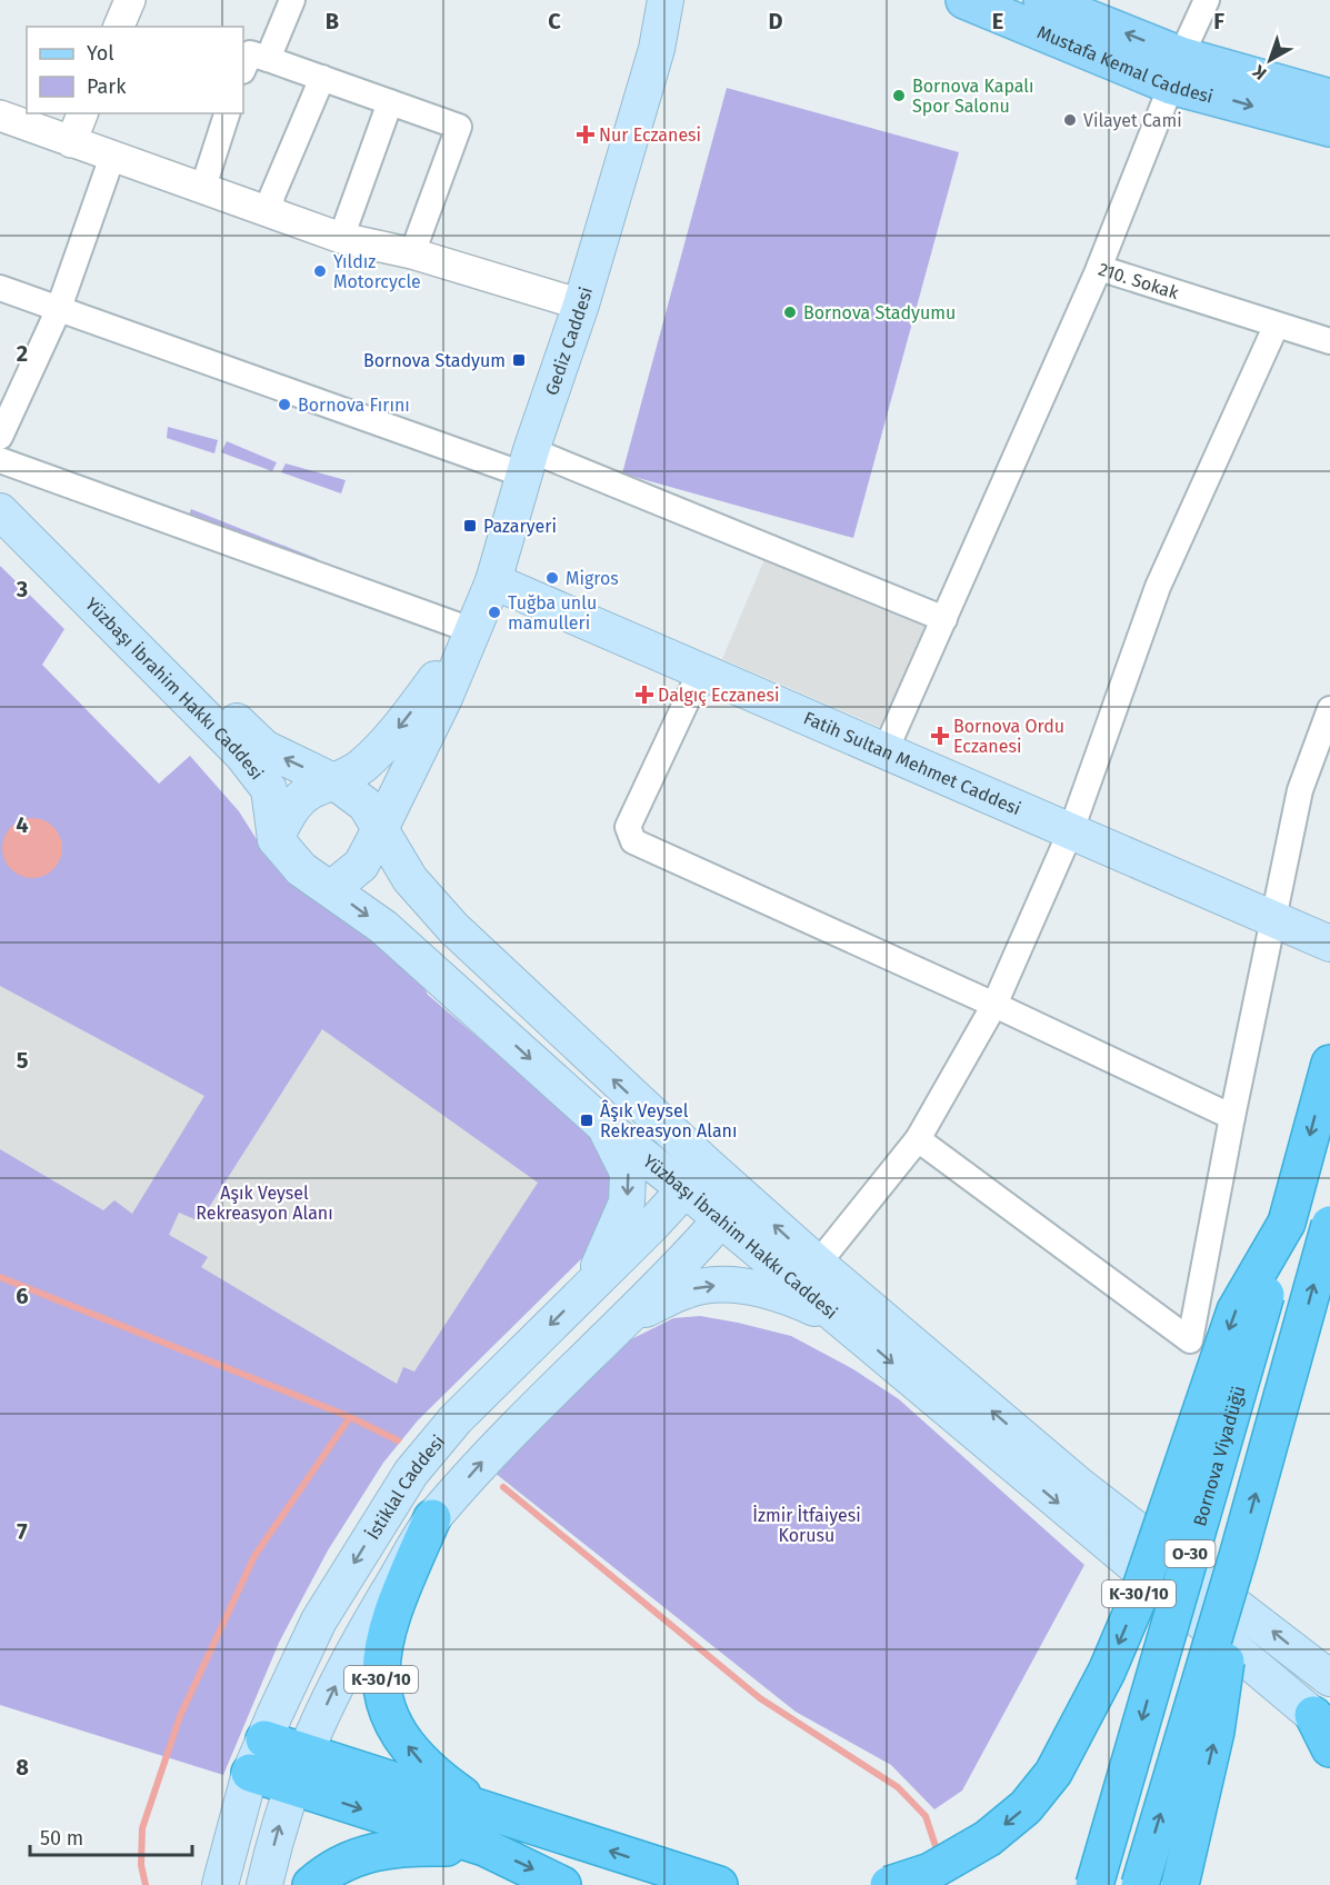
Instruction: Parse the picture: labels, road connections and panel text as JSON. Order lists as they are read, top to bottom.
{
  "streets": {
    "highway": ["Bornova Viyadüğü", "O-30", "K-30/10"],
    "main road": [
      "Mustafa Kemal Caddesi",
      "Gediz Caddesi",
      "Yüzbaşı İbrahim Hakkı Caddesi",
      "Fatih Sultan Mehmet Caddesi",
      "İstiklal Caddesi"
    ],
    "street": ["210. Sokak"]
  },
  "crossings": [
    ["Mustafa Kemal Caddesi", "210. Sokak"],
    ["Gediz Caddesi", "Fatih Sultan Mehmet Caddesi"],
    ["Yüzbaşı İbrahim Hakkı Caddesi", "İstiklal Caddesi"],
    ["Bornova Viyadüğü", "K-30/10"]
  ],
  "parks": ["Aşık Veysel Rekreasyon Alanı", "İzmir İtfaiyesi Korusu"],
  "places": {
    "other": [
      "Bornova Kapalı Spor Salonu",
      "Vilayet Cami",
      "Yıldız Motorcycle",
      "Bornova Stadyumu",
      "Bornova Fırını",
      "Migros",
      "Tuğba unlu mamulleri"
    ],
    "health": ["Nur Eczanesi", "Dalgıç Eczanesi", "Bornova Ordu Eczanesi"],
    "transit": ["Bornova Stadyum", "Pazaryeri", "Âşık Veysel Rekreasyon Alanı"]
  },
  "legend": ["Yol", "Park"],
  "scale_bar": "50 m",
  "north": "bottom left",
  "grid": {
    "columns": [
      "B",
      "C",
      "D",
      "E",
      "F"
    ],
    "rows": [
      "2",
      "3",
      "4",
      "5",
      "6",
      "7",
      "8"
    ]
  }
}
